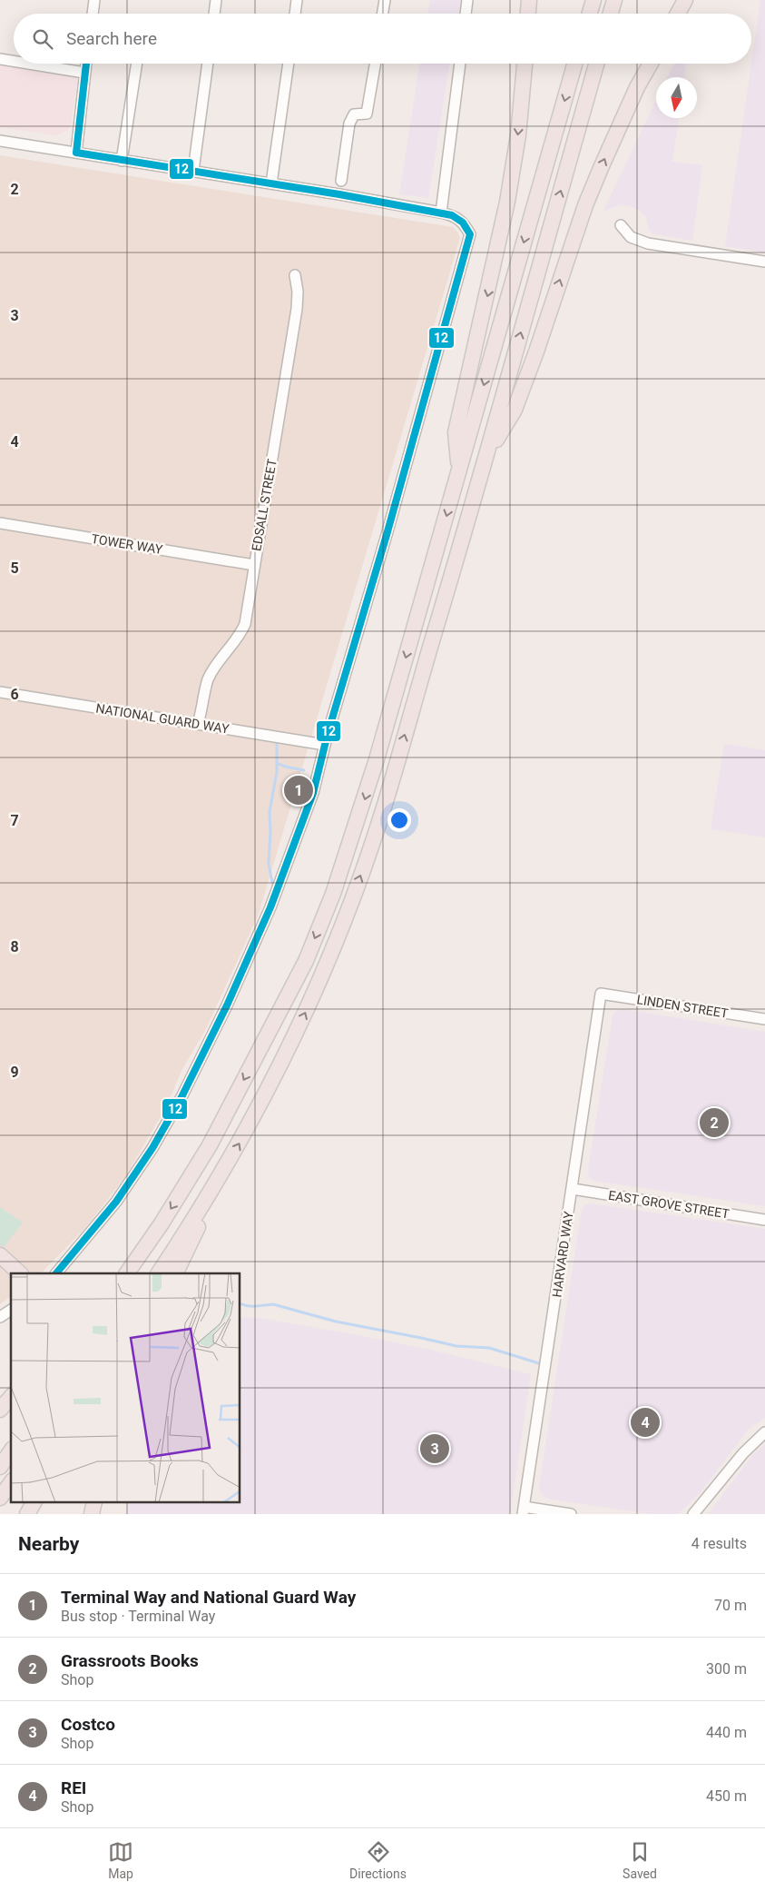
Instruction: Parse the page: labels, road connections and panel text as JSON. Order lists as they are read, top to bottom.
{
  "streets": {
    "street": [
      "EDSALL STREET",
      "TOWER WAY",
      "NATIONAL GUARD WAY",
      "LINDEN STREET",
      "EAST GROVE STREET",
      "HARVARD WAY"
    ]
  },
  "crossings": [
    ["EDSALL STREET", "TOWER WAY"],
    ["EDSALL STREET", "NATIONAL GUARD WAY"],
    ["LINDEN STREET", "HARVARD WAY"],
    ["EAST GROVE STREET", "HARVARD WAY"]
  ],
  "lines": ["transit line 12"],
  "north": "bottom",
  "page": {
    "search": "Search here",
    "pins": [
      "1",
      "2",
      "4",
      "3"
    ],
    "heading": ["Nearby", "4 results"],
    "list": [
      {
        "mark": "1",
        "name": "Terminal Way and National Guard Way",
        "note": "Bus stop · Terminal Way",
        "value": "70 m"
      },
      {
        "mark": "2",
        "name": "Grassroots Books",
        "note": "Shop",
        "value": "300 m"
      },
      {
        "mark": "3",
        "name": "Costco",
        "note": "Shop",
        "value": "440 m"
      },
      {
        "mark": "4",
        "name": "REI",
        "note": "Shop",
        "value": "450 m"
      }
    ],
    "nav": ["Map", "Directions", "Saved"]
  },
  "grid": {
    "rows": [
      "2",
      "3",
      "4",
      "5",
      "6",
      "7",
      "8",
      "9"
    ]
  }
}
